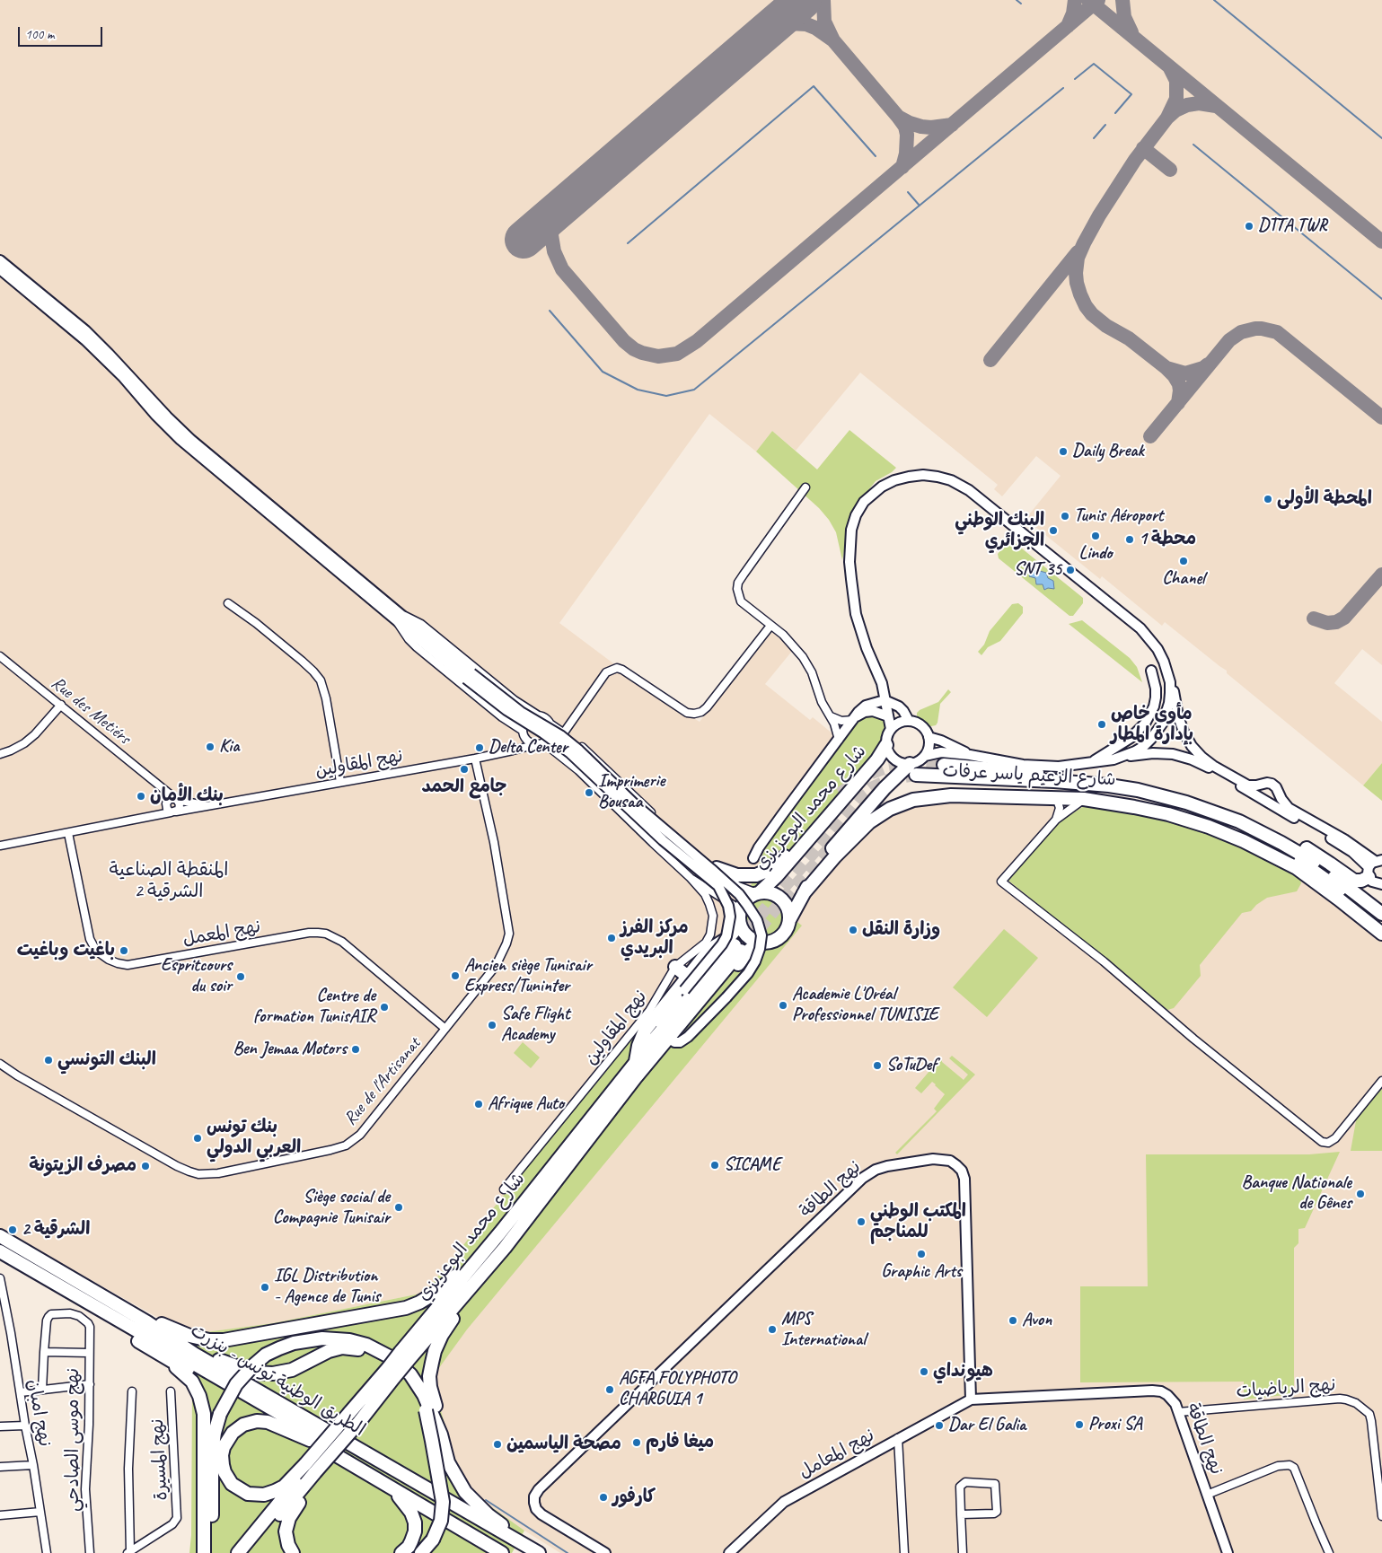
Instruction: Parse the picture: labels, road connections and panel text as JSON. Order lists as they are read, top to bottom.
{
  "streets": {
    "highway": ["شارع الزعيم ياسر عرفات", "شارع محمد البوعزيزي", "الطريق الوطنية تونس - بنزرت"],
    "street": [
      "Rue des Metiérs",
      "نهج المقاولين",
      "نهج المعمل",
      "Rue de l'Artisanat",
      "نهج الطاقة",
      "نهج الرياضيات",
      "نهج امبان",
      "نهج موسى الصادحي",
      "نهج المعامل",
      "نهج المسيرة"
    ]
  },
  "crossings": [
    ["Rue des Metiérs", "نهج المقاولين"],
    ["نهج المقاولين", "نهج المعمل"],
    ["نهج المقاولين", "Rue de l'Artisanat"],
    ["شارع الزعيم ياسر عرفات", "شارع محمد البوعزيزي"],
    ["نهج المعمل", "Rue de l'Artisanat"],
    ["نهج الطاقة", "نهج الرياضيات"],
    ["نهج الطاقة", "نهج المعامل"]
  ],
  "districts": ["المنقطة الصناعية الشرقية 2"],
  "places": [
    "DTTA TWR",
    "Daily Break",
    "المحطة الأولى",
    "Tunis Aéroport",
    "البنك الوطني الجزائري",
    "Lindo",
    "محطة 1",
    "Chanel",
    "SNT 35",
    "مأوى خاص بإدارة المطار",
    "Kia",
    "Delta Center",
    "جامع الحمد",
    "Imprimerie Bousaa",
    "بنك الأمان",
    "وزارة النقل",
    "مركز الفرز البريدي",
    "باغيت وباغيت",
    "Ancien siège Tunisair Express/Tuninter",
    "Espritcours du soir",
    "Academie L'Oréal Professionnel TUNISIE",
    "Centre de formation TunisAIR",
    "Safe Flight Academy",
    "Ben Jemaa Motors",
    "البنك التونسي",
    "SoTuDef",
    "Afrique Auto",
    "بنك تونس العربي الدولي",
    "SICAME",
    "مصرف الزيتونة",
    "Banque Nationale de Gênes",
    "Siège social de Compagnie Tunisair",
    "المكتب الوطني للمناجم",
    "الشرقية 2",
    "Graphic Arts",
    "IGL Distribution - Agence de Tunis",
    "Avon",
    "MPS International",
    "هيونداي",
    "AGFA FOLYPHOTO CHARGUIA 1",
    "Proxi SA",
    "Dar El Galia",
    "ميغا فارم",
    "مصحة الياسمين",
    "كارفور"
  ],
  "scale_bar": "100 m"
}
